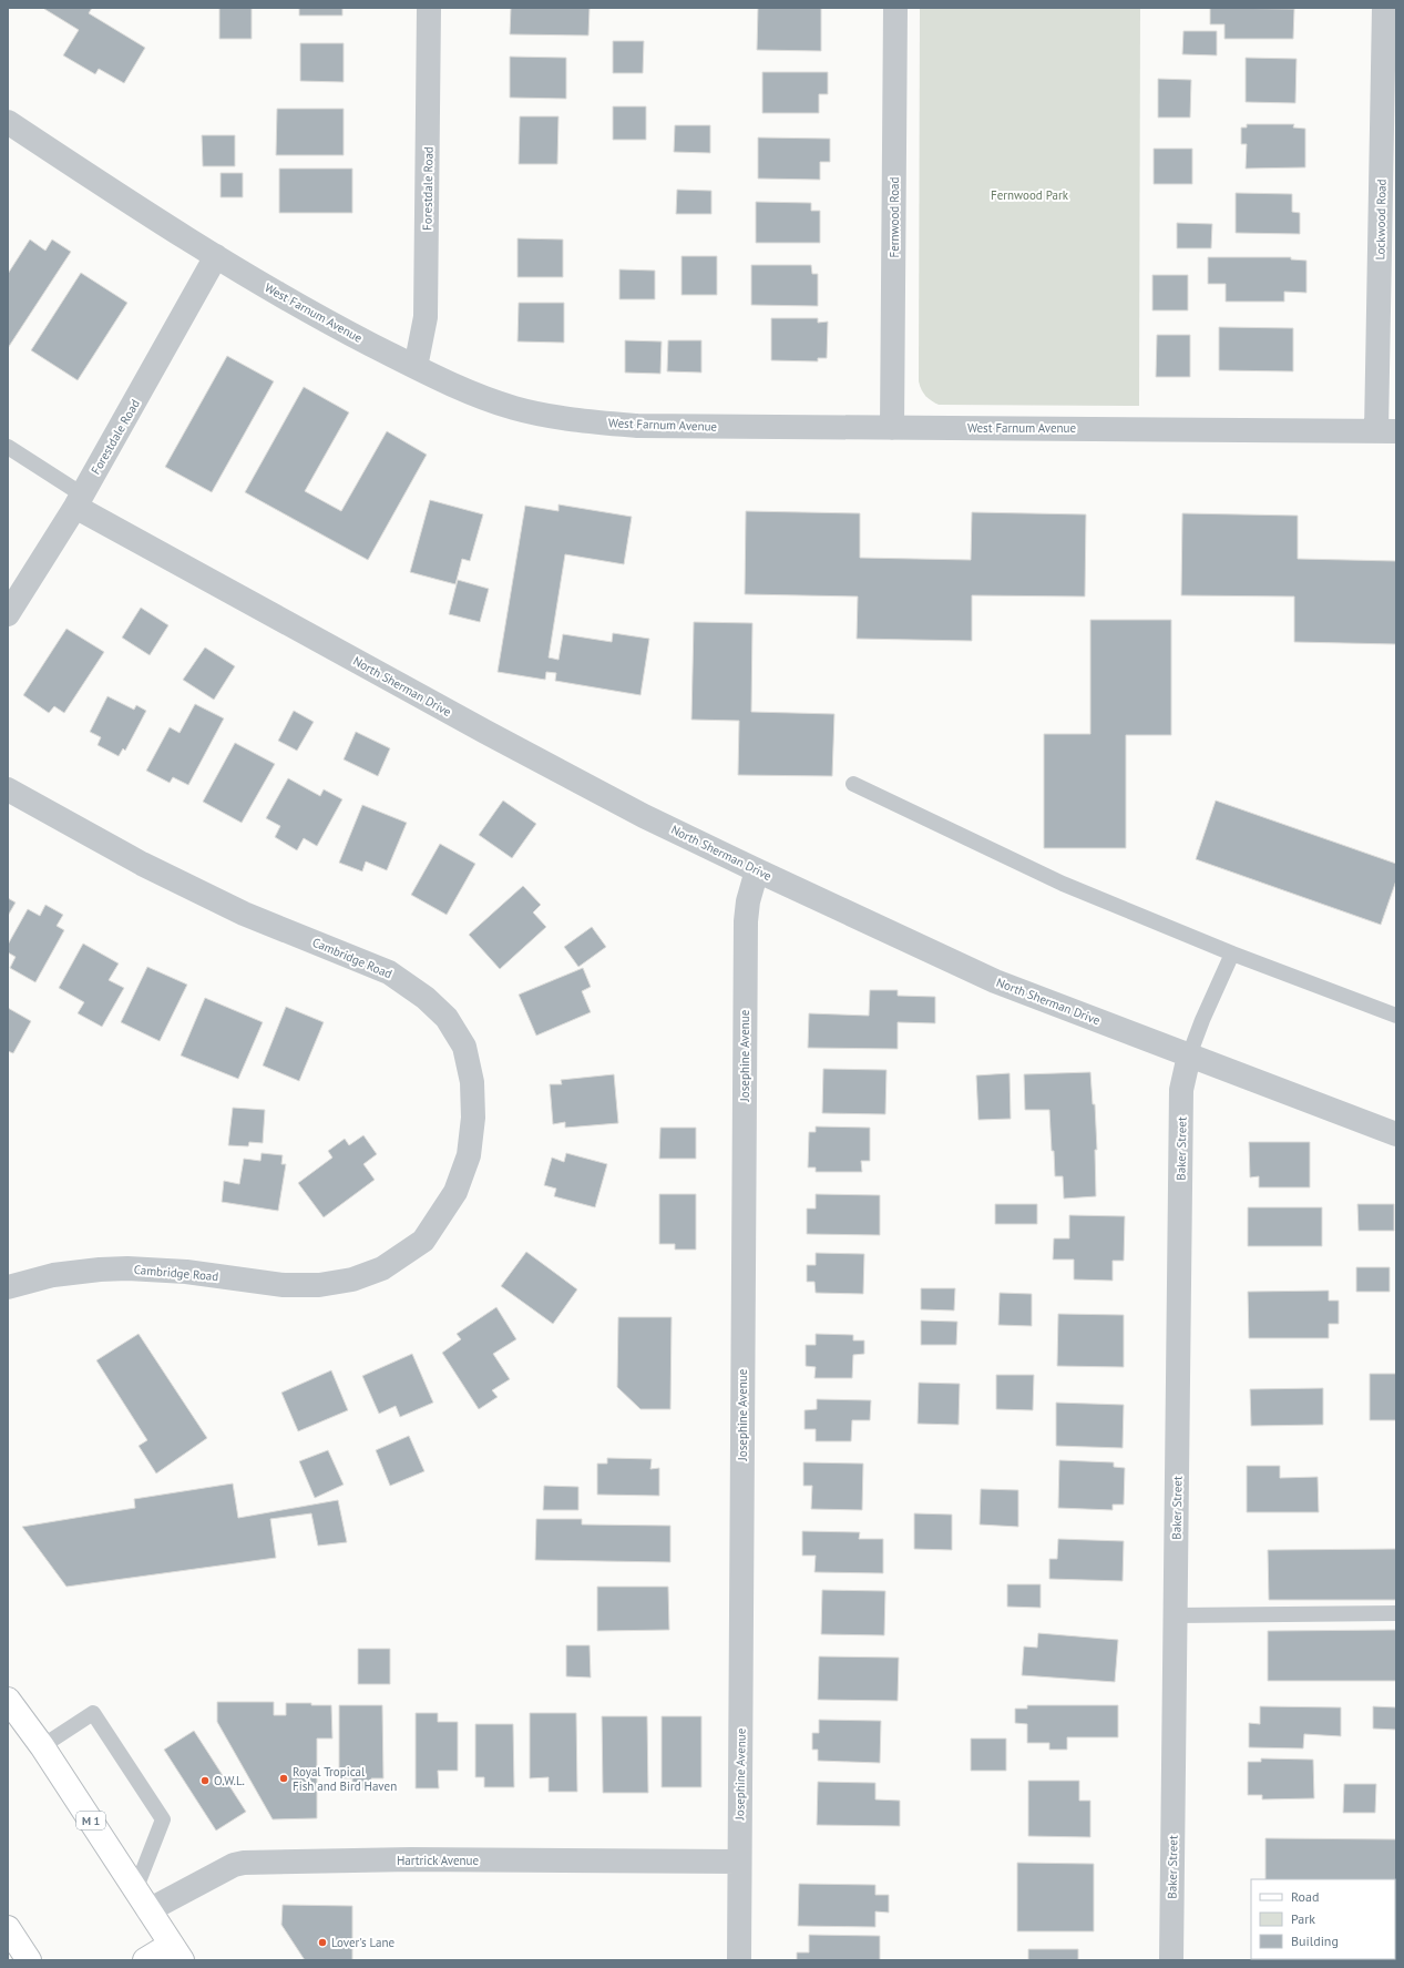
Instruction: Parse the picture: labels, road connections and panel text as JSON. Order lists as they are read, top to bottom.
{
  "streets": {
    "main road": ["M 1"],
    "street": [
      "Forestdale Road",
      "Fernwood Road",
      "Lockwood Road",
      "West Farnum Avenue",
      "North Sherman Drive",
      "Cambridge Road",
      "Josephine Avenue",
      "Baker Street",
      "Hartrick Avenue"
    ]
  },
  "crossings": [
    ["Forestdale Road", "West Farnum Avenue"],
    ["Forestdale Road", "North Sherman Drive"],
    ["Fernwood Road", "West Farnum Avenue"],
    ["Lockwood Road", "West Farnum Avenue"],
    ["North Sherman Drive", "Josephine Avenue"],
    ["North Sherman Drive", "Baker Street"],
    ["Josephine Avenue", "Hartrick Avenue"],
    ["M 1", "Hartrick Avenue"]
  ],
  "parks": ["Fernwood Park"],
  "places": ["Royal Tropical Fish and Bird Haven", "O.W.L.", "Lover's Lane"],
  "legend": ["Road", "Park", "Building"]
}
